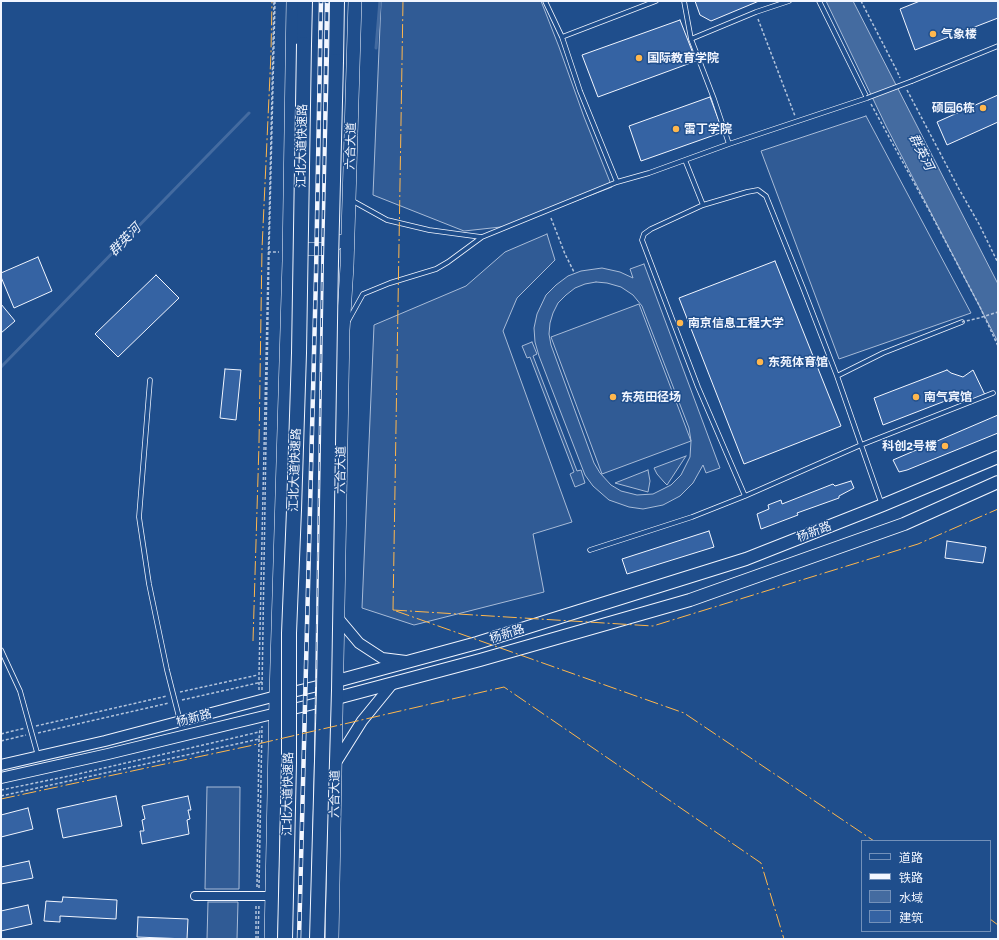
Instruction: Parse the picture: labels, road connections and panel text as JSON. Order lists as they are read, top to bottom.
{
  "streets": {
    "highway": ["江北大道快速路"],
    "main road": ["六合大道", "杨新路"]
  },
  "crossings": [
    ["六合大道", "杨新路"]
  ],
  "water": ["群英河"],
  "places": [
    "气象楼",
    "国际教育学院",
    "硕园6栋",
    "雷丁学院",
    "南京信息工程大学",
    "东苑体育馆",
    "东苑田径场",
    "南气宾馆",
    "科创2号楼"
  ],
  "legend": [
    "道路",
    "铁路",
    "水域",
    "建筑"
  ]
}
